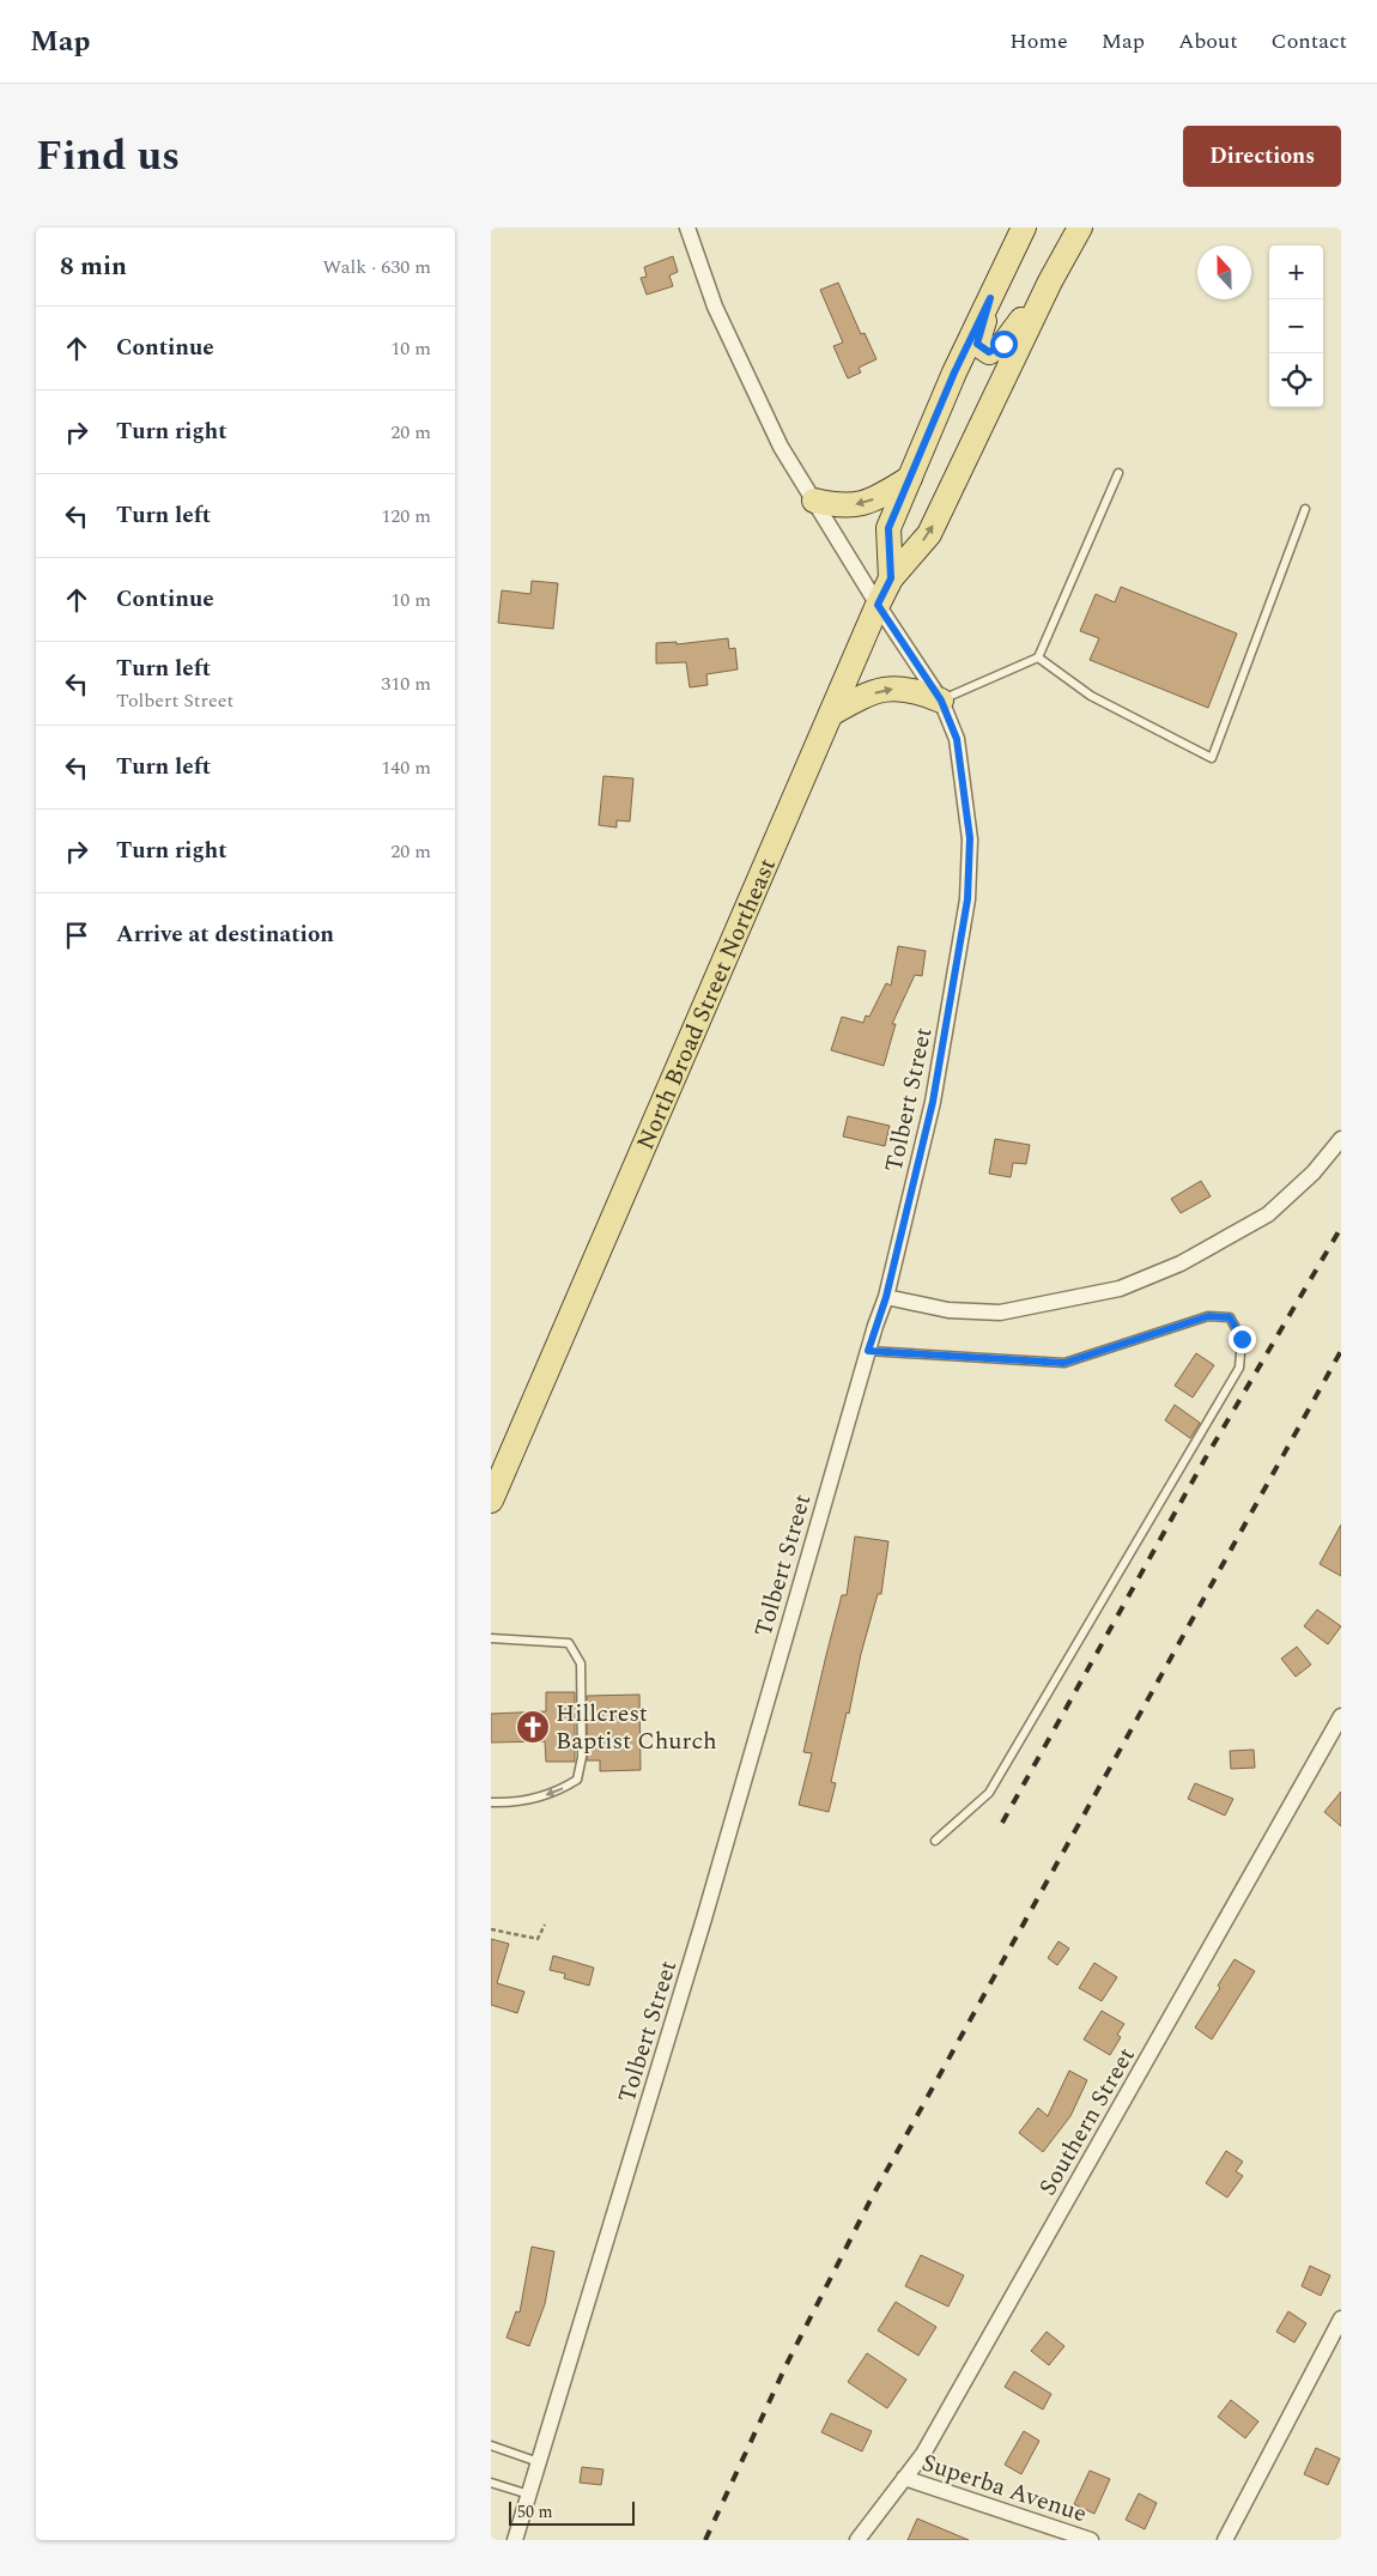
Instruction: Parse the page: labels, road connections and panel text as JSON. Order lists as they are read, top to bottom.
{
  "streets": {
    "main road": ["North Broad Street Northeast"],
    "street": ["Tolbert Street", "Southern Street", "Superba Avenue"]
  },
  "crossings": [
    ["North Broad Street Northeast", "Tolbert Street"],
    ["Southern Street", "Superba Avenue"]
  ],
  "places": {
    "church": ["Hillcrest Baptist Church"]
  },
  "scale_bar": "50 m",
  "north": "top",
  "page": {
    "header": "Map",
    "nav": [
      "Home",
      "Map",
      "About",
      "Contact"
    ],
    "title": "Find us",
    "buttons": "Directions",
    "heading": ["8 min", "Walk · 630 m"],
    "map_buttons": ["+", "−"],
    "list": [
      ["Continue", "10 m"],
      ["Turn right", "20 m"],
      ["Turn left", "120 m"],
      ["Continue", "10 m"],
      ["Turn left", "Tolbert Street", "310 m"],
      ["Turn left", "140 m"],
      ["Turn right", "20 m"],
      "Arrive at destination"
    ],
    "scale": "50 m"
  }
}
